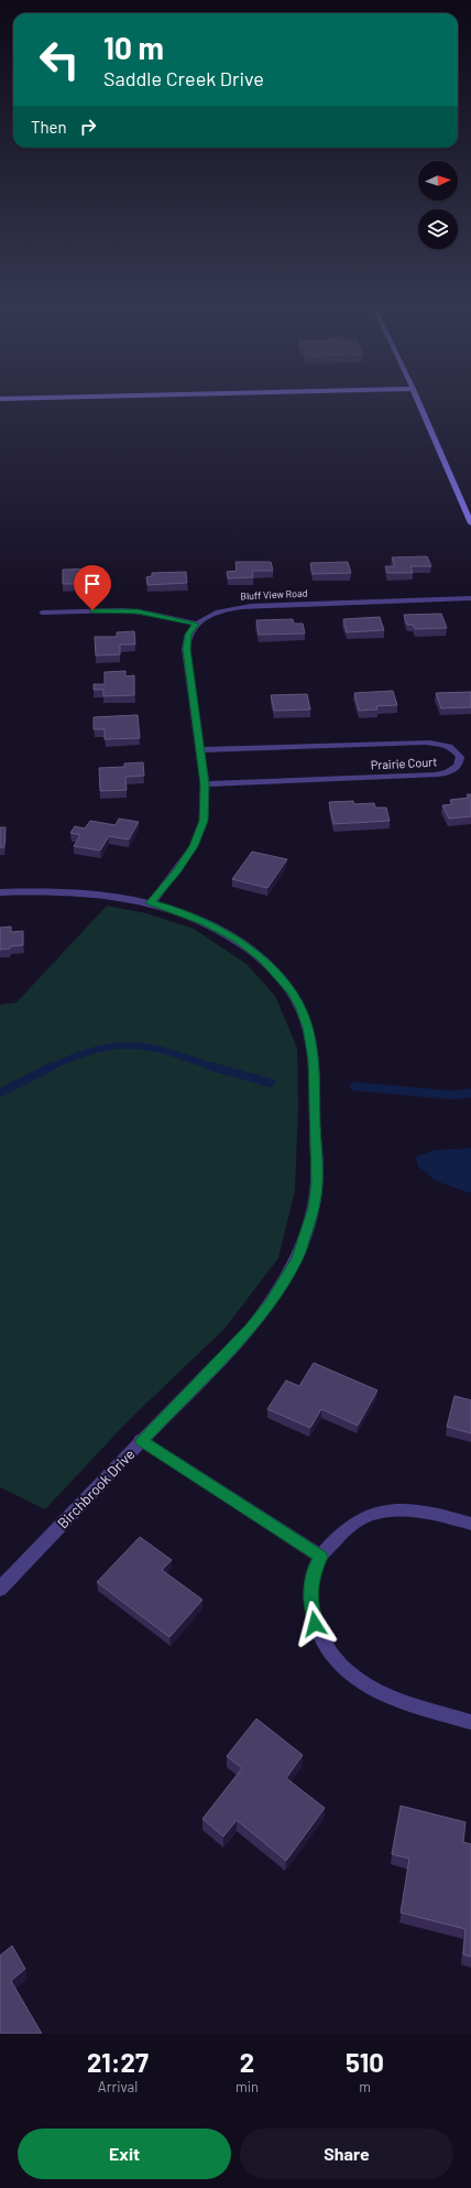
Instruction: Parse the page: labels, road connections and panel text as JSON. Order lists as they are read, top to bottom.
{
  "streets": {
    "street": ["Bluff View Road", "Prairie Court", "Birchbrook Drive"]
  },
  "north": "right",
  "page": {
    "turn": ["10 m", "Saddle Creek Drive"],
    "then": "Then",
    "eta": [
      "21:27",
      "Arrival",
      "2",
      "min",
      "510",
      "m"
    ],
    "buttons": ["Exit", "Share"]
  }
}
